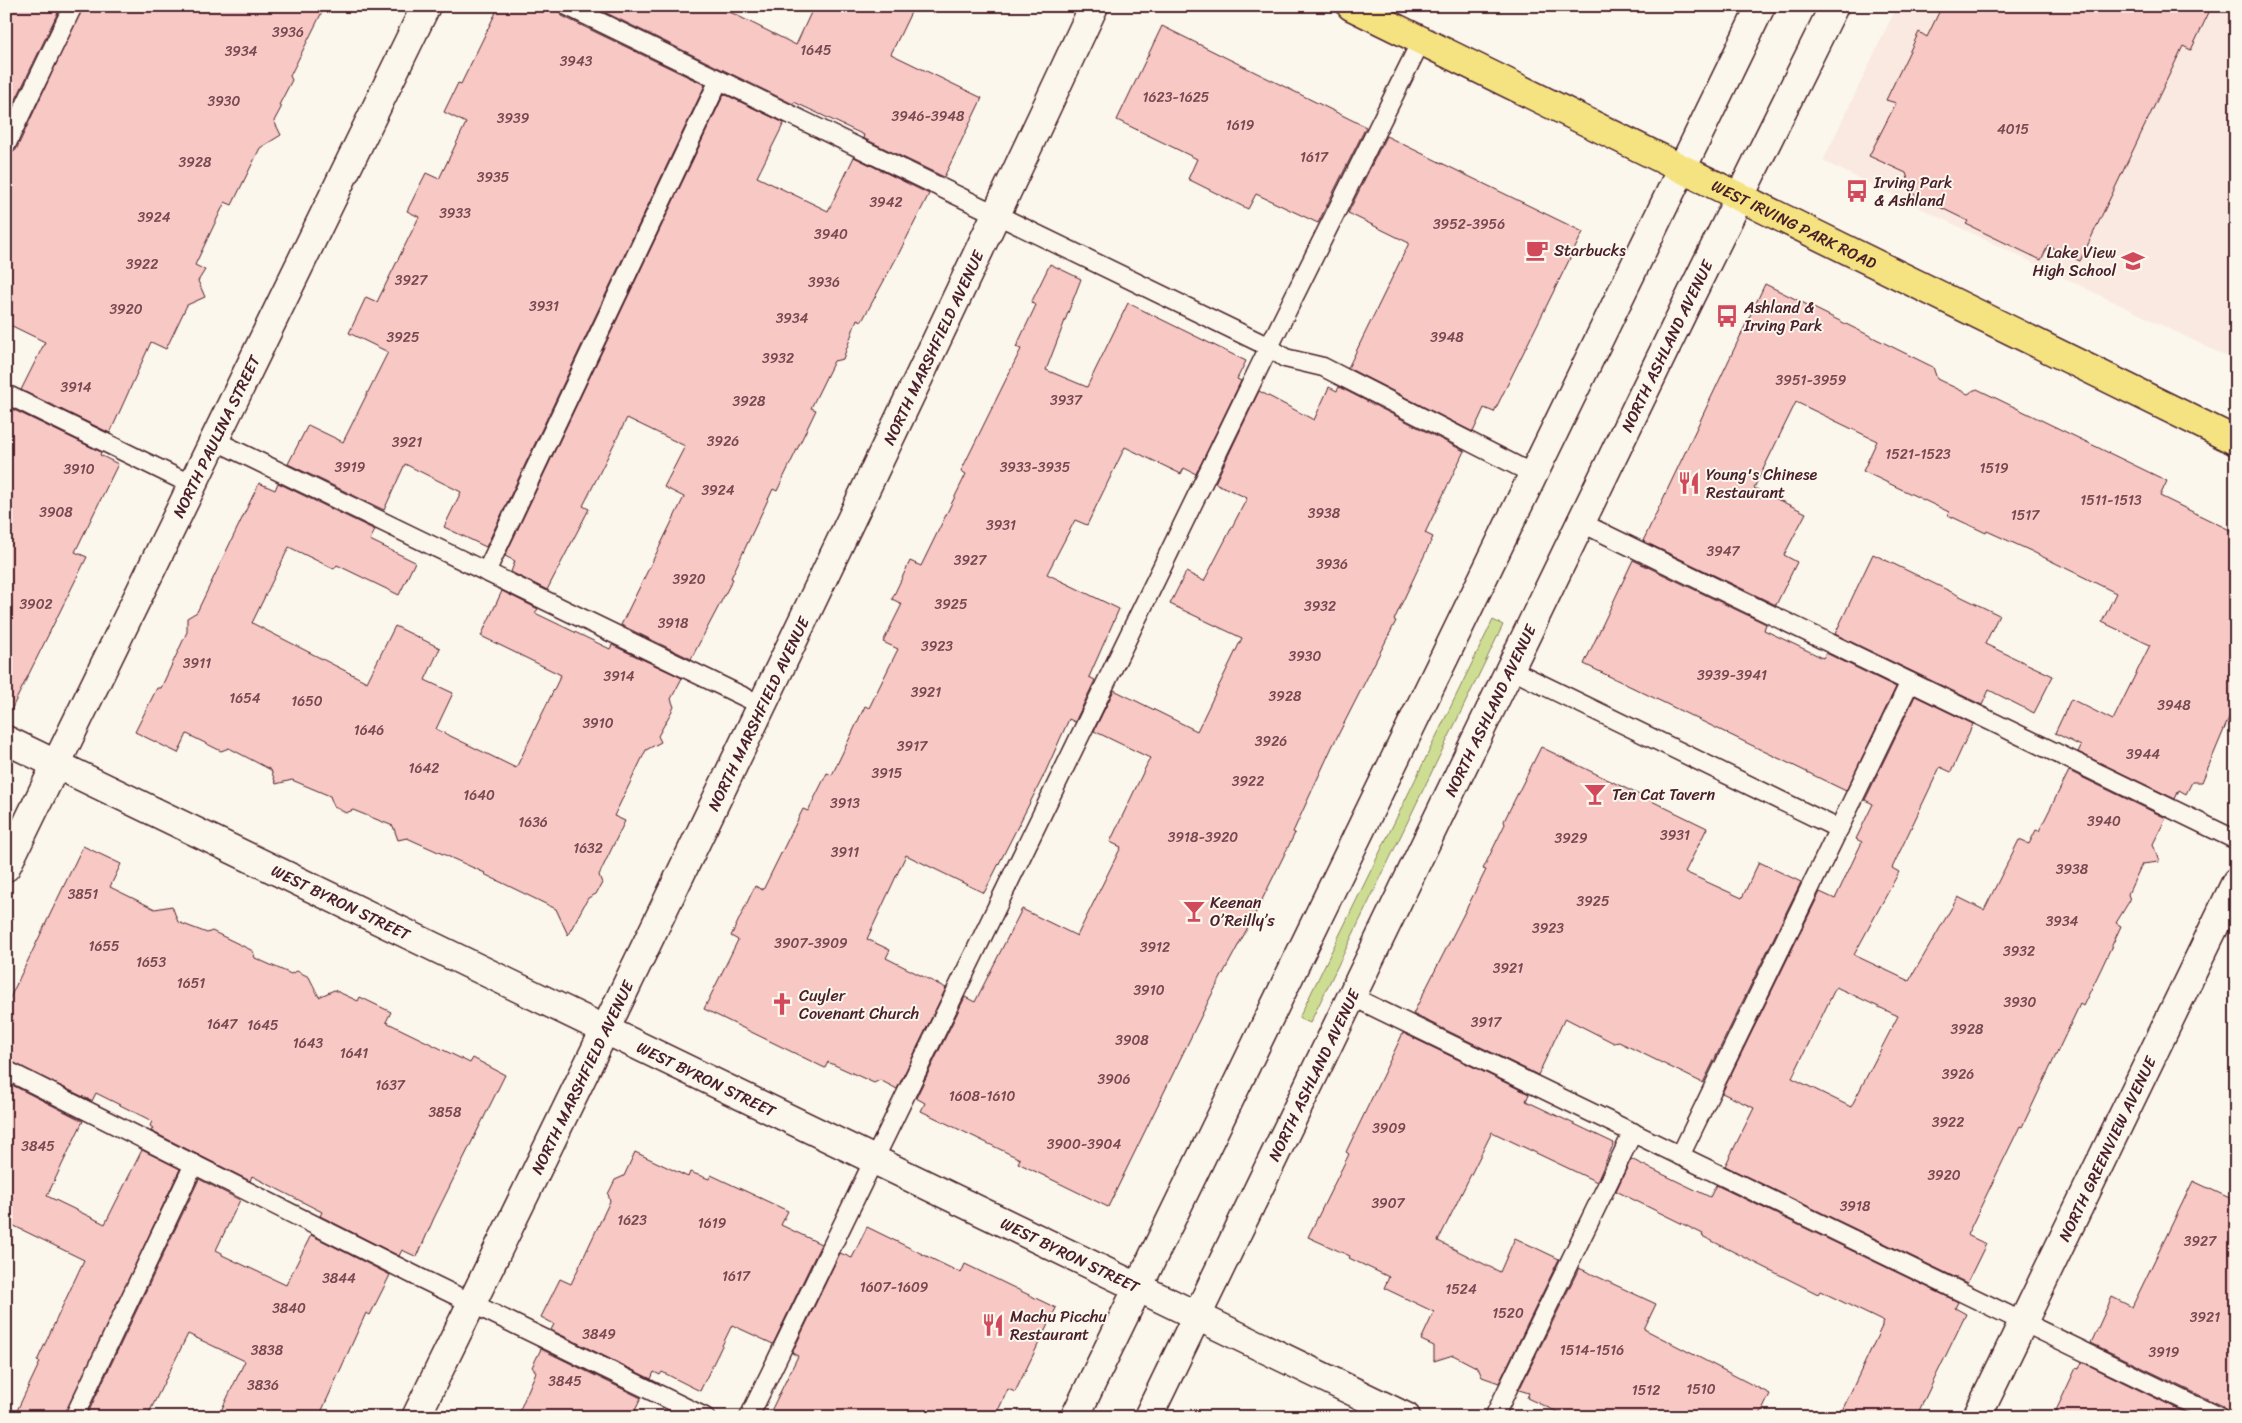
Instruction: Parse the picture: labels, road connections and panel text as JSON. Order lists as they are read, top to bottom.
{
  "streets": {
    "main road": ["WEST IRVING PARK ROAD"],
    "street": [
      "NORTH ASHLAND AVENUE",
      "NORTH MARSHFIELD AVENUE",
      "NORTH PAULINA STREET",
      "WEST BYRON STREET",
      "NORTH GREENVIEW AVENUE"
    ]
  },
  "crossings": [
    ["WEST IRVING PARK ROAD", "NORTH ASHLAND AVENUE"],
    ["NORTH ASHLAND AVENUE", "WEST BYRON STREET"],
    ["NORTH MARSHFIELD AVENUE", "WEST BYRON STREET"],
    ["NORTH PAULINA STREET", "WEST BYRON STREET"]
  ],
  "places": {
    "bus stop": ["Irving Park & Ashland", "Ashland & Irving Park"],
    "cafe": ["Starbucks"],
    "school or university": ["Lake View High School"],
    "restaurant": ["Young's Chinese Restaurant", "Machu Picchu Restaurant"],
    "bar": ["Ten Cat Tavern", "Keenan O’Reilly’s"],
    "church": ["Cuyler Covenant Church"]
  },
  "house_numbers": [
    "3936",
    "1645",
    "3934",
    "3943",
    "1623-1625",
    "3930",
    "3946-3948",
    "3939",
    "1619",
    "4015",
    "1617",
    "3928",
    "3935",
    "3942",
    "3933",
    "3924",
    "3952-3956",
    "3940",
    "3922",
    "3927",
    "3936",
    "3931",
    "3920",
    "3934",
    "3925",
    "3948",
    "3932",
    "3951-3959",
    "3914",
    "3937",
    "3928",
    "3926",
    "3921",
    "1521-1523",
    "3919",
    "3933-3935",
    "1519",
    "3910",
    "3924",
    "1511-1513",
    "3908",
    "3938",
    "1517",
    "3931",
    "3947",
    "3927",
    "3936",
    "3920",
    "3902",
    "3925",
    "3932",
    "3918",
    "3923",
    "3930",
    "3911",
    "3939-3941",
    "3914",
    "3921",
    "3928",
    "1654",
    "1650",
    "3948",
    "3910",
    "1646",
    "3926",
    "3917",
    "3944",
    "1642",
    "3915",
    "3922",
    "1640",
    "3913",
    "3940",
    "1636",
    "3931",
    "3918-3920",
    "3929",
    "1632",
    "3911",
    "3938",
    "3851",
    "3925",
    "3934",
    "3923",
    "3907-3909",
    "1655",
    "3912",
    "3932",
    "1653",
    "3921",
    "1651",
    "3910",
    "3930",
    "3917",
    "1647",
    "1645",
    "3928",
    "3908",
    "1643",
    "1641",
    "3926",
    "3906",
    "1637",
    "1608-1610",
    "3858",
    "3922",
    "3909",
    "3900-3904",
    "3845",
    "3920",
    "3907",
    "3918",
    "1623",
    "1619",
    "3927",
    "1617",
    "3844",
    "1607-1609",
    "1524",
    "3840",
    "1520",
    "3921",
    "3849",
    "3838",
    "1514-1516",
    "3919",
    "3845",
    "3836",
    "1510",
    "1512"
  ]
}
